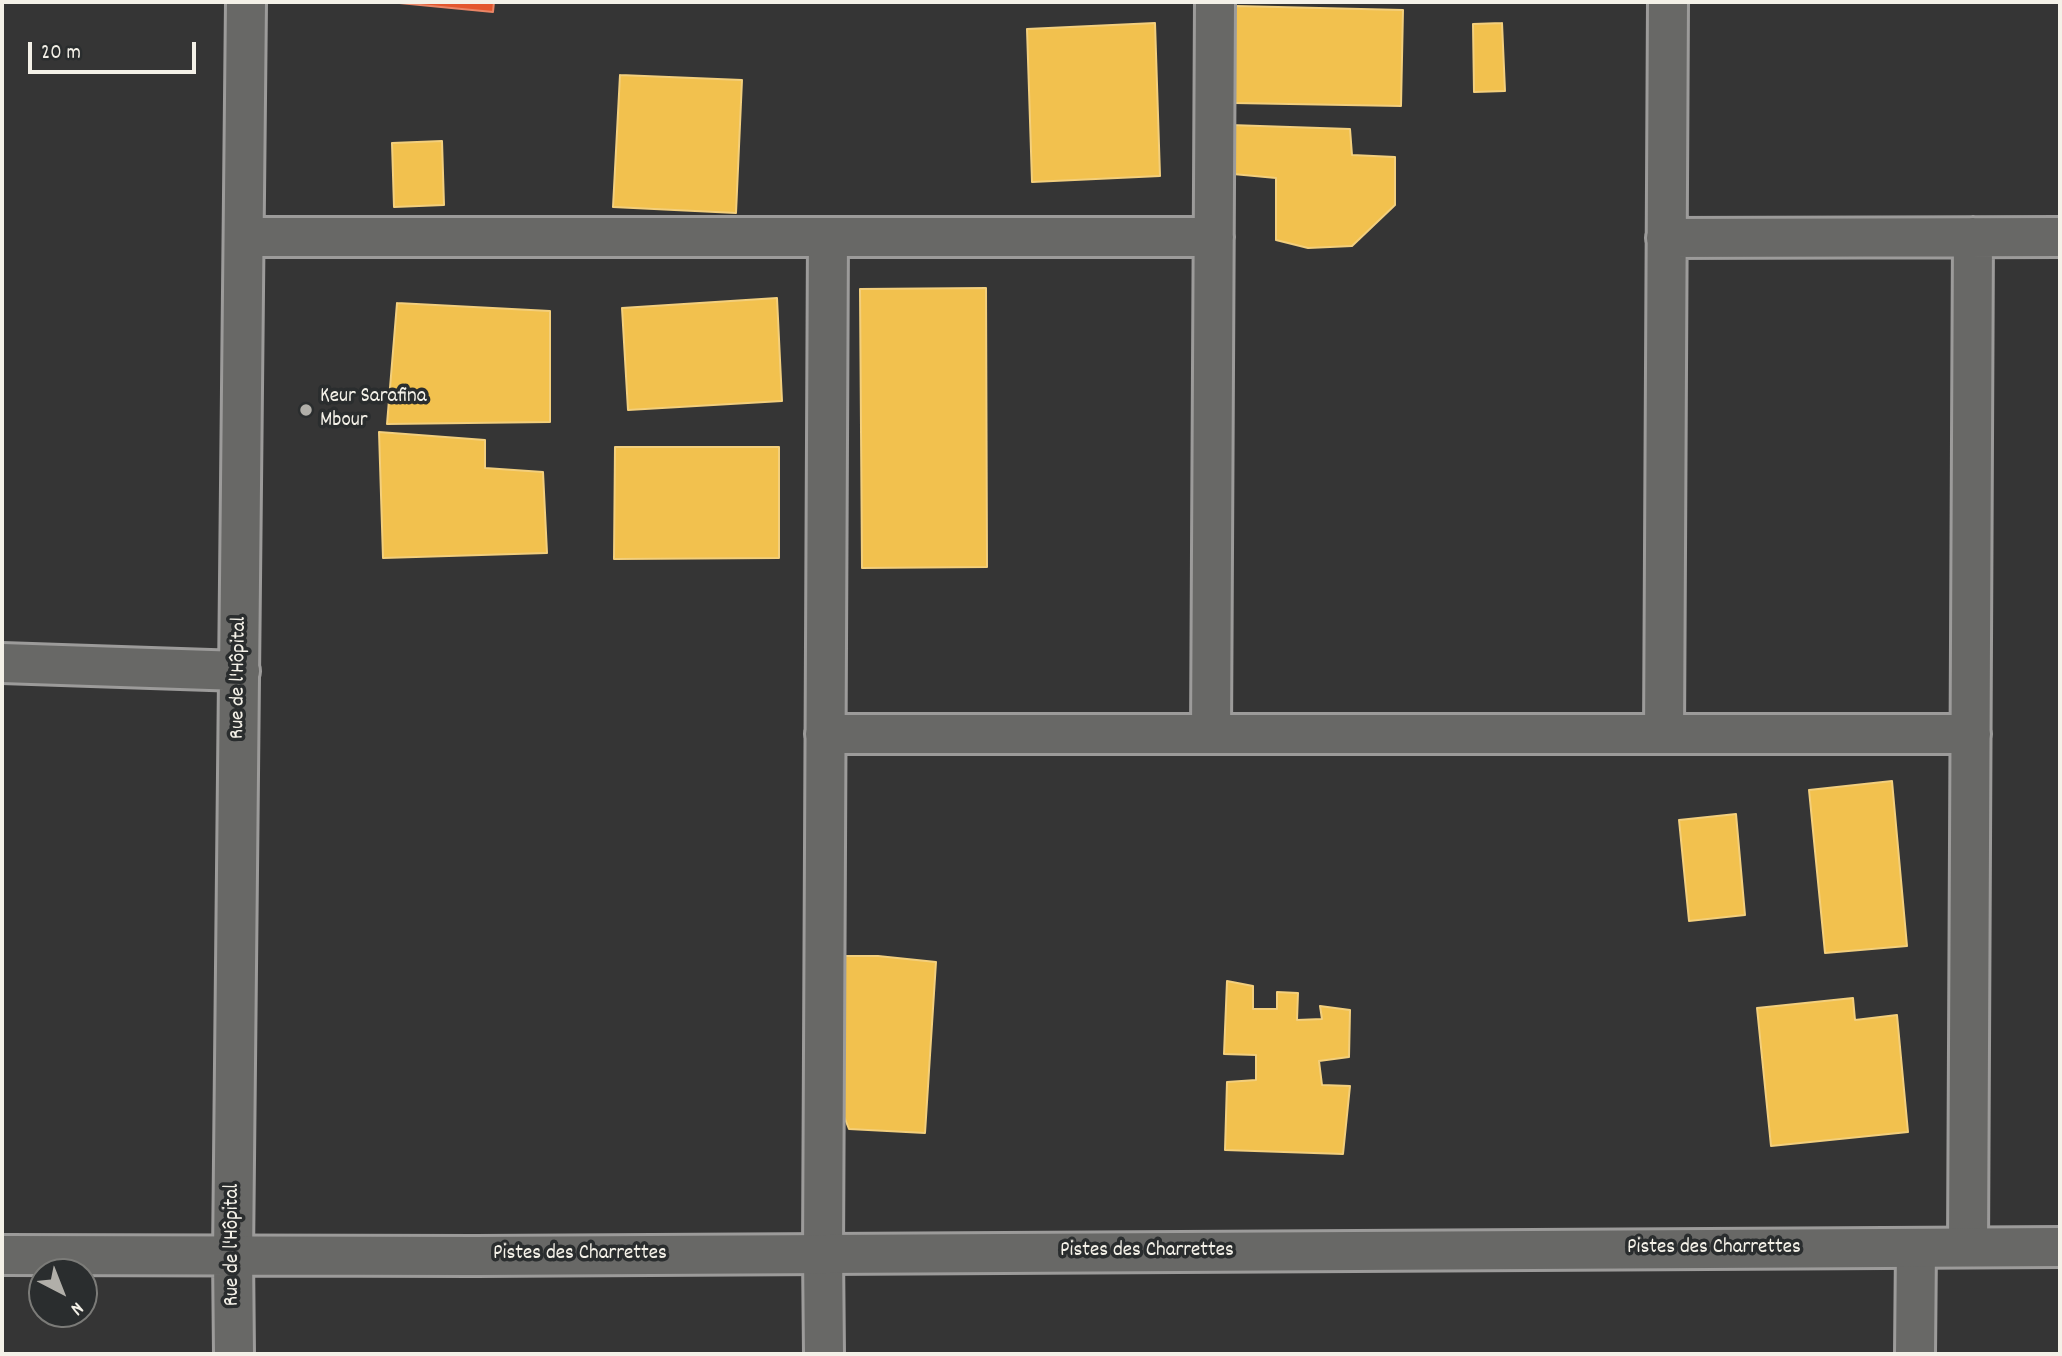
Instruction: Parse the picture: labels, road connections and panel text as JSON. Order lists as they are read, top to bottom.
{
  "streets": {
    "street": ["Rue de l'Hôpital", "Pistes des Charrettes"]
  },
  "crossings": [
    ["Rue de l'Hôpital", "Pistes des Charrettes"]
  ],
  "places": ["Keur Sarafina Mbour"],
  "scale_bar": "20 m",
  "north": "bottom right"
}
